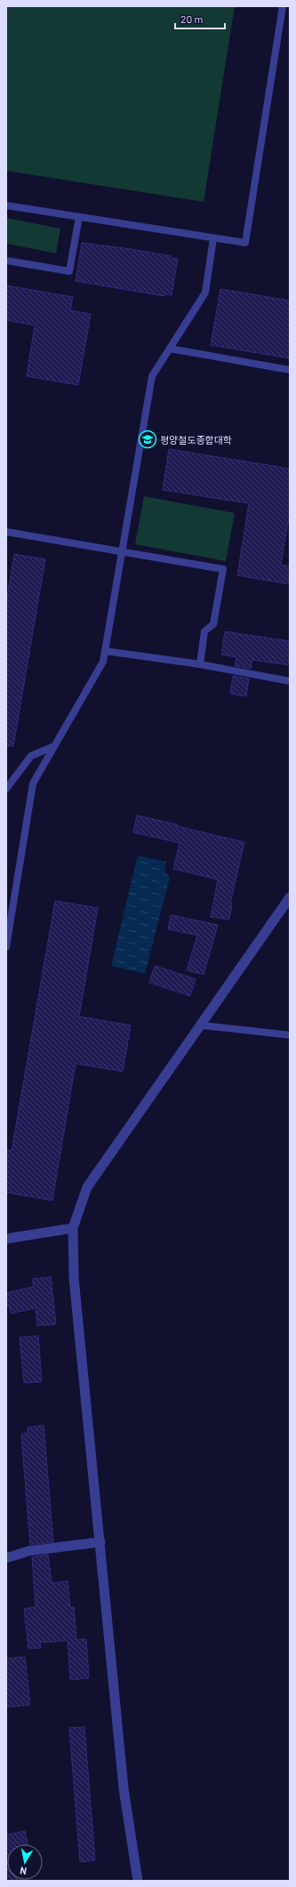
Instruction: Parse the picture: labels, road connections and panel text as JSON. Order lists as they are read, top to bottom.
{
  "places": {
    "school or university": ["평양철도종합대학"]
  },
  "scale_bar": "20 m",
  "north": "bottom"
}
